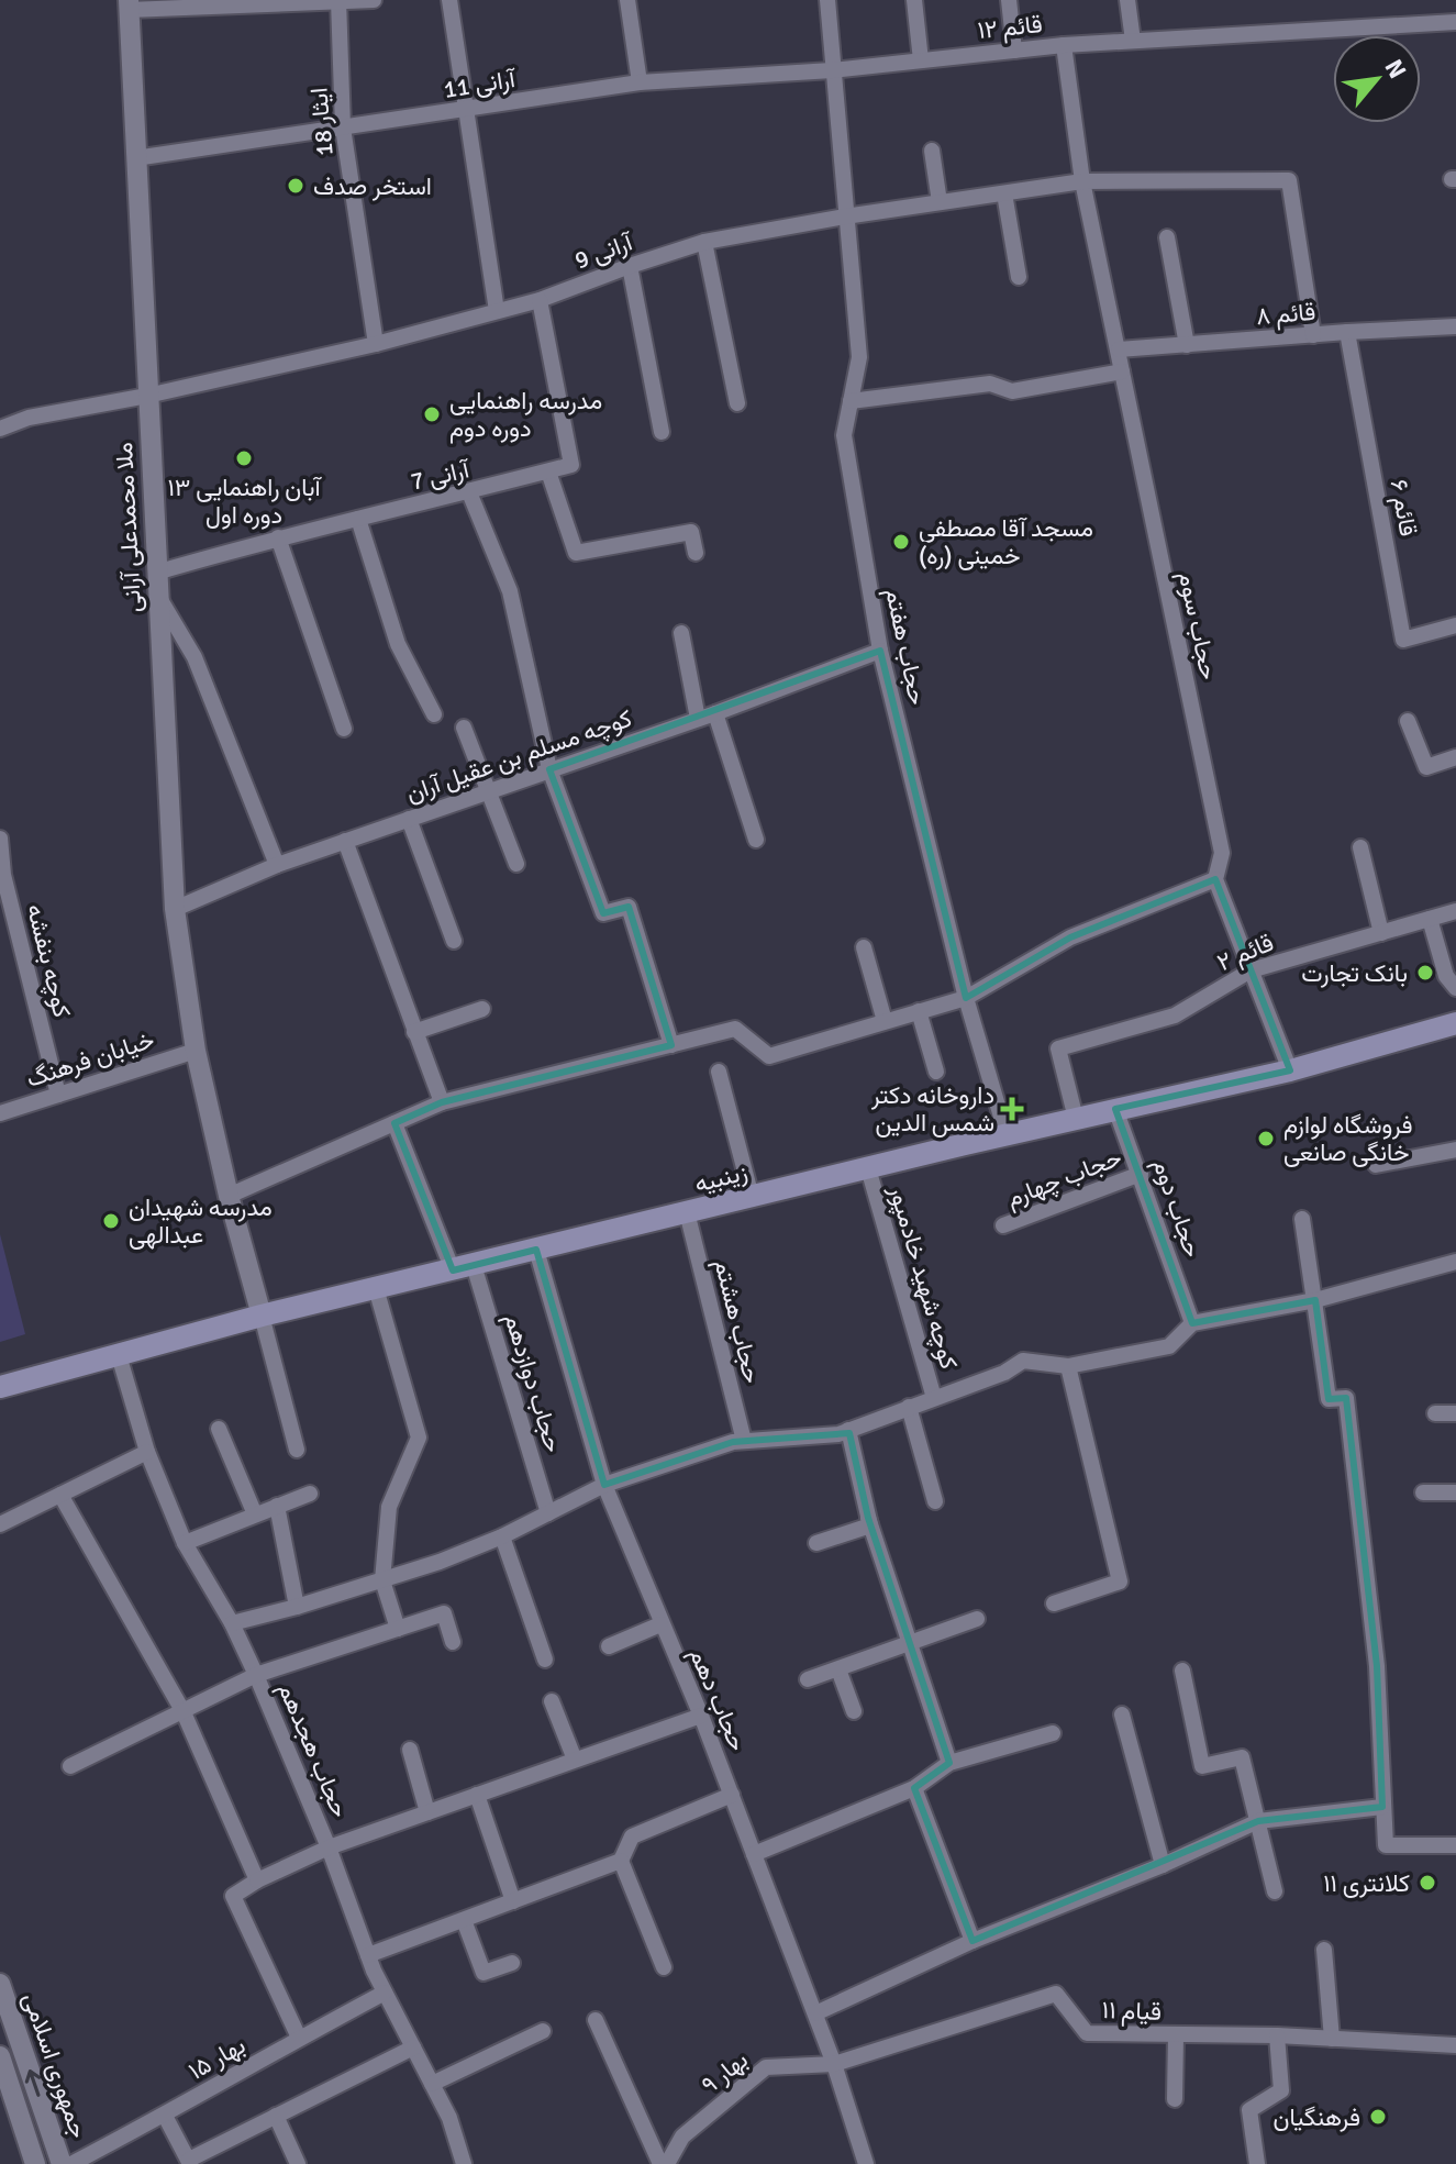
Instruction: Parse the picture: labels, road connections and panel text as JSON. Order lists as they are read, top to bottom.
{
  "streets": {
    "main road": ["زینبیه"],
    "street": [
      "قائم ۱۲",
      "آرانی 11",
      "ایثار 18",
      "آرانی 9",
      "قائم ۸",
      "آرانی 7",
      "قائم ۶",
      "ملا محمدعلی آرانی",
      "حجاب سوم",
      "حجاب هفتم",
      "کوچه مسلم بن عقیل آران",
      "قائم ۲",
      "کوچه بنفشه",
      "خیابان فرهنگ",
      "حجاب چهارم",
      "حجاب دوم",
      "کوچه شهید خادمپور",
      "حجاب هشتم",
      "حجاب دوازدهم",
      "حجاب دهم",
      "حجاب هجدهم",
      "قیام ۱۱",
      "بهار ۱۵",
      "جمهوری اسلامی",
      "بهار ۹"
    ]
  },
  "crossings": [
    ["قائم ۱۲", "آرانی 11"],
    ["قائم ۱۲", "حجاب سوم"],
    ["قائم ۱۲", "حجاب هفتم"],
    ["آرانی 11", "ایثار 18"],
    ["آرانی 11", "ملا محمدعلی آرانی"],
    ["آرانی 11", "حجاب هفتم"],
    ["ایثار 18", "آرانی 9"],
    ["آرانی 9", "قائم ۸"],
    ["آرانی 9", "ملا محمدعلی آرانی"],
    ["آرانی 9", "حجاب سوم"],
    ["آرانی 9", "حجاب هفتم"],
    ["قائم ۸", "قائم ۶"],
    ["قائم ۸", "حجاب سوم"],
    ["آرانی 7", "ملا محمدعلی آرانی"],
    ["ملا محمدعلی آرانی", "کوچه مسلم بن عقیل آران"],
    ["ملا محمدعلی آرانی", "خیابان فرهنگ"],
    ["ملا محمدعلی آرانی", "زینبیه"],
    ["حجاب سوم", "قائم ۲"],
    ["حجاب سوم", "زینبیه"],
    ["حجاب هفتم", "کوچه مسلم بن عقیل آران"],
    ["حجاب هفتم", "زینبیه"],
    ["قائم ۲", "زینبیه"],
    ["کوچه بنفشه", "خیابان فرهنگ"],
    ["زینبیه", "حجاب دوم"],
    ["زینبیه", "کوچه شهید خادمپور"],
    ["زینبیه", "حجاب هشتم"],
    ["زینبیه", "حجاب دوازدهم"],
    ["زینبیه", "حجاب دهم"],
    ["زینبیه", "حجاب هجدهم"],
    ["حجاب چهارم", "حجاب دوم"],
    ["حجاب دهم", "قیام ۱۱"],
    ["حجاب دهم", "بهار ۹"],
    ["حجاب هجدهم", "بهار ۱۵"],
    ["قیام ۱۱", "بهار ۹"]
  ],
  "places": {
    "other": [
      "استخر صدف",
      "مدرسه راهنمایی دوره دوم",
      "۱۳ آبان راهنمایی دوره اول",
      "مسجد آقا مصطفی خمینی (ره)",
      "بانک تجارت",
      "فروشگاه لوازم خانگی صانعی",
      "مدرسه شهیدان عبدالهی",
      "کلانتری ۱۱",
      "فرهنگیان"
    ],
    "health": ["داروخانه دکتر شمس الدین"]
  },
  "north": "top right"
}
